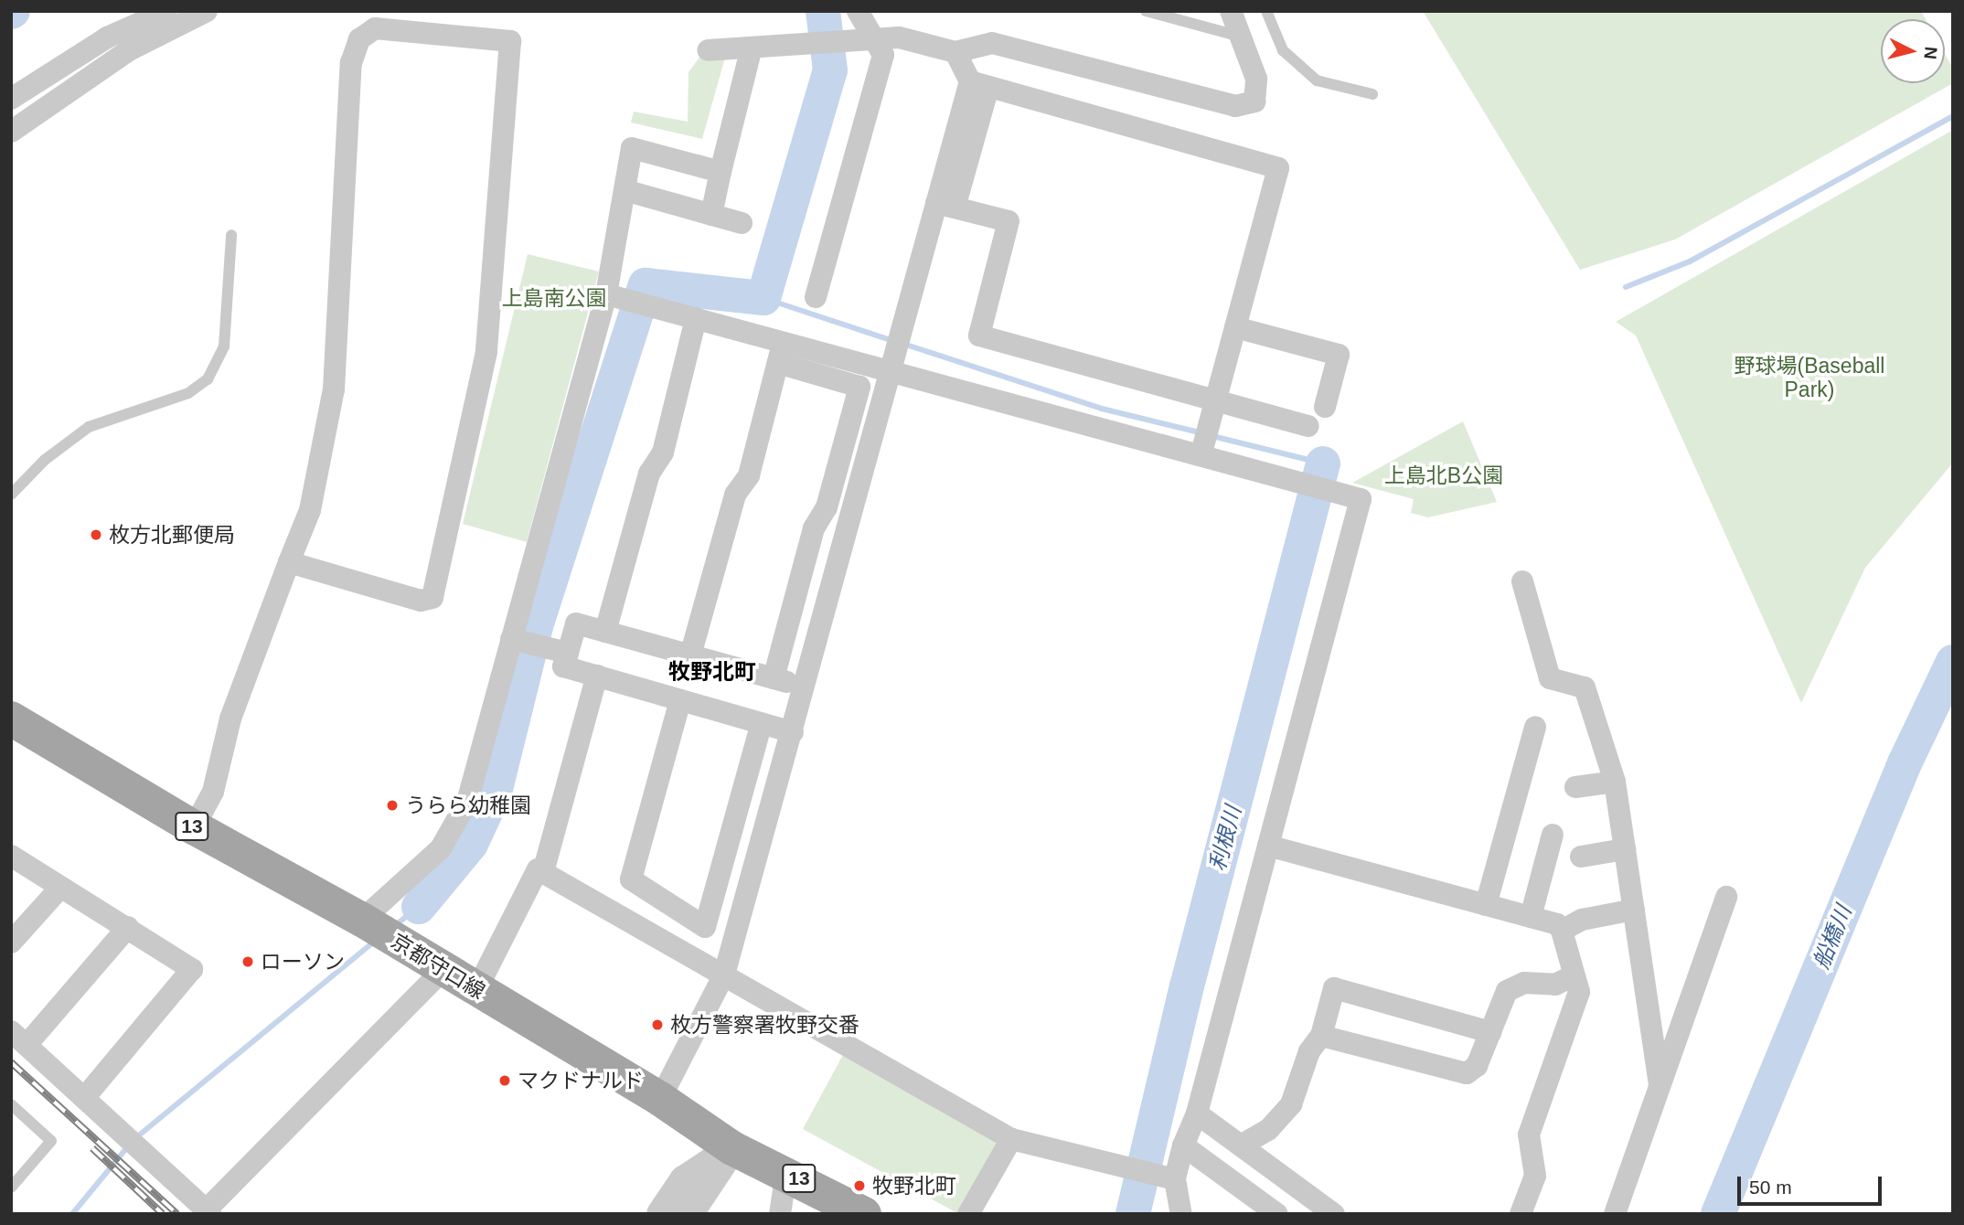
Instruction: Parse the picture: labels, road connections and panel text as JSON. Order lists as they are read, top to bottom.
{
  "streets": {
    "main road": ["13", "京都守口線"]
  },
  "districts": ["牧野北町"],
  "water": ["利根川", "船橋川"],
  "parks": ["上島南公園", "野球場(Baseball Park)", "上島北B公園"],
  "places": [
    "枚方北郵便局",
    "うらら幼稚園",
    "ローソン",
    "枚方警察署牧野交番",
    "マクドナルド",
    "牧野北町"
  ],
  "scale_bar": "50 m",
  "north": "right"
}
